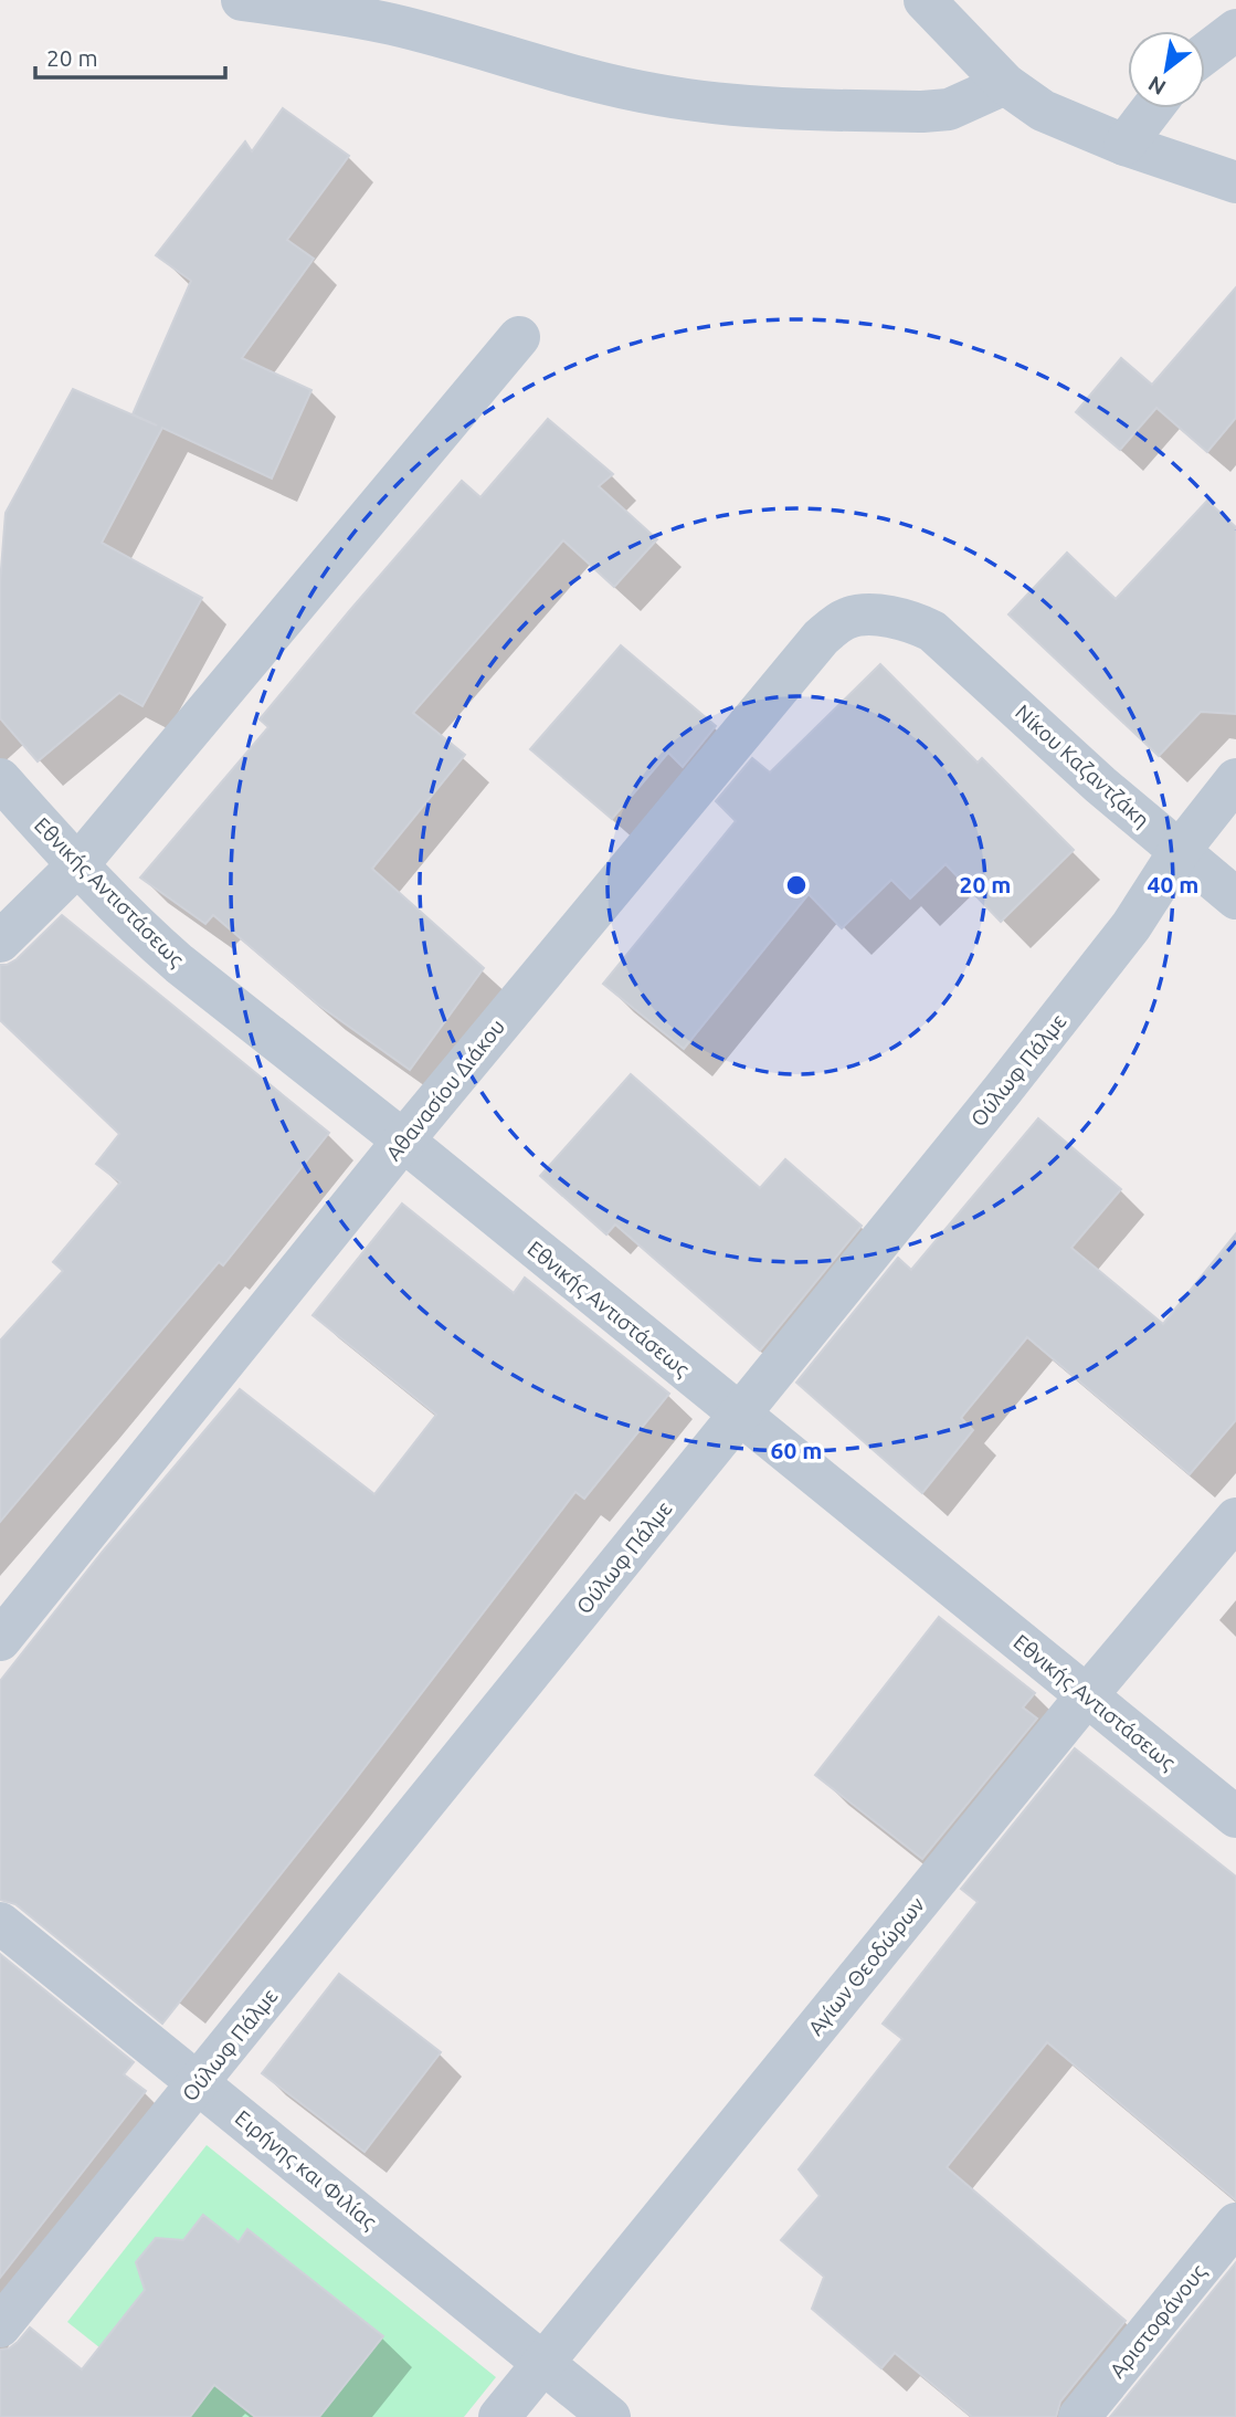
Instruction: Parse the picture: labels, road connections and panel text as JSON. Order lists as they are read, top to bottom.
{
  "streets": {
    "street": [
      "Νίκου Καζαντζάκη",
      "Εθνικής Αντιστάσεως",
      "Ούλωφ Πάλμε",
      "Αθανασίου Διάκου",
      "Αγίων Θεοδώρων",
      "Ειρήνης και Φιλίας",
      "Αριστοφάνους"
    ]
  },
  "crossings": [
    ["Νίκου Καζαντζάκη", "Ούλωφ Πάλμε"],
    ["Νίκου Καζαντζάκη", "Αθανασίου Διάκου"],
    ["Εθνικής Αντιστάσεως", "Ούλωφ Πάλμε"],
    ["Εθνικής Αντιστάσεως", "Αθανασίου Διάκου"],
    ["Εθνικής Αντιστάσεως", "Αγίων Θεοδώρων"],
    ["Ούλωφ Πάλμε", "Ειρήνης και Φιλίας"],
    ["Αγίων Θεοδώρων", "Ειρήνης και Φιλίας"]
  ],
  "scale_bar": "20 m",
  "north": "bottom left",
  "rings": ["20 m", "40 m", "60 m"]
}
